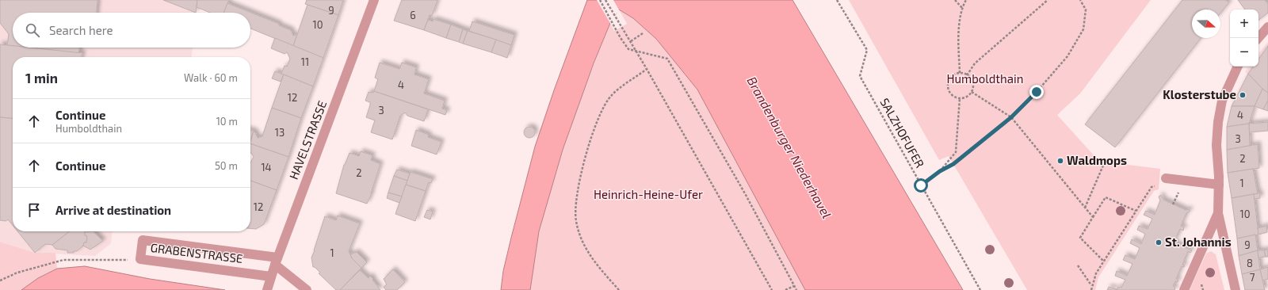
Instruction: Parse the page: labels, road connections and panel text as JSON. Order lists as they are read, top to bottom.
{
  "streets": {
    "street": ["HAVELSTRASSE", "GRABENSTRASSE"],
    "path": ["SALZHOFUFER"]
  },
  "crossings": [
    ["HAVELSTRASSE", "GRABENSTRASSE"]
  ],
  "water": ["Brandenburger Niederhavel"],
  "parks": ["Humboldthain", "Heinrich-Heine-Ufer"],
  "places": ["Klosterstube", "Waldmops", "St. Johannis"],
  "house_numbers": [
    "9",
    "6",
    "10",
    "11",
    "4",
    "12",
    "3",
    "4",
    "13",
    "3",
    "2",
    "14",
    "2",
    "1",
    "12",
    "10",
    "9",
    "1",
    "8",
    "7"
  ],
  "north": "right",
  "page": {
    "map_buttons": ["+", "−"],
    "search": "Search here",
    "heading": ["1 min", "Walk · 60 m"],
    "list": [
      ["Continue", "Humboldthain", "10 m"],
      ["Continue", "50 m"],
      "Arrive at destination"
    ]
  }
}
